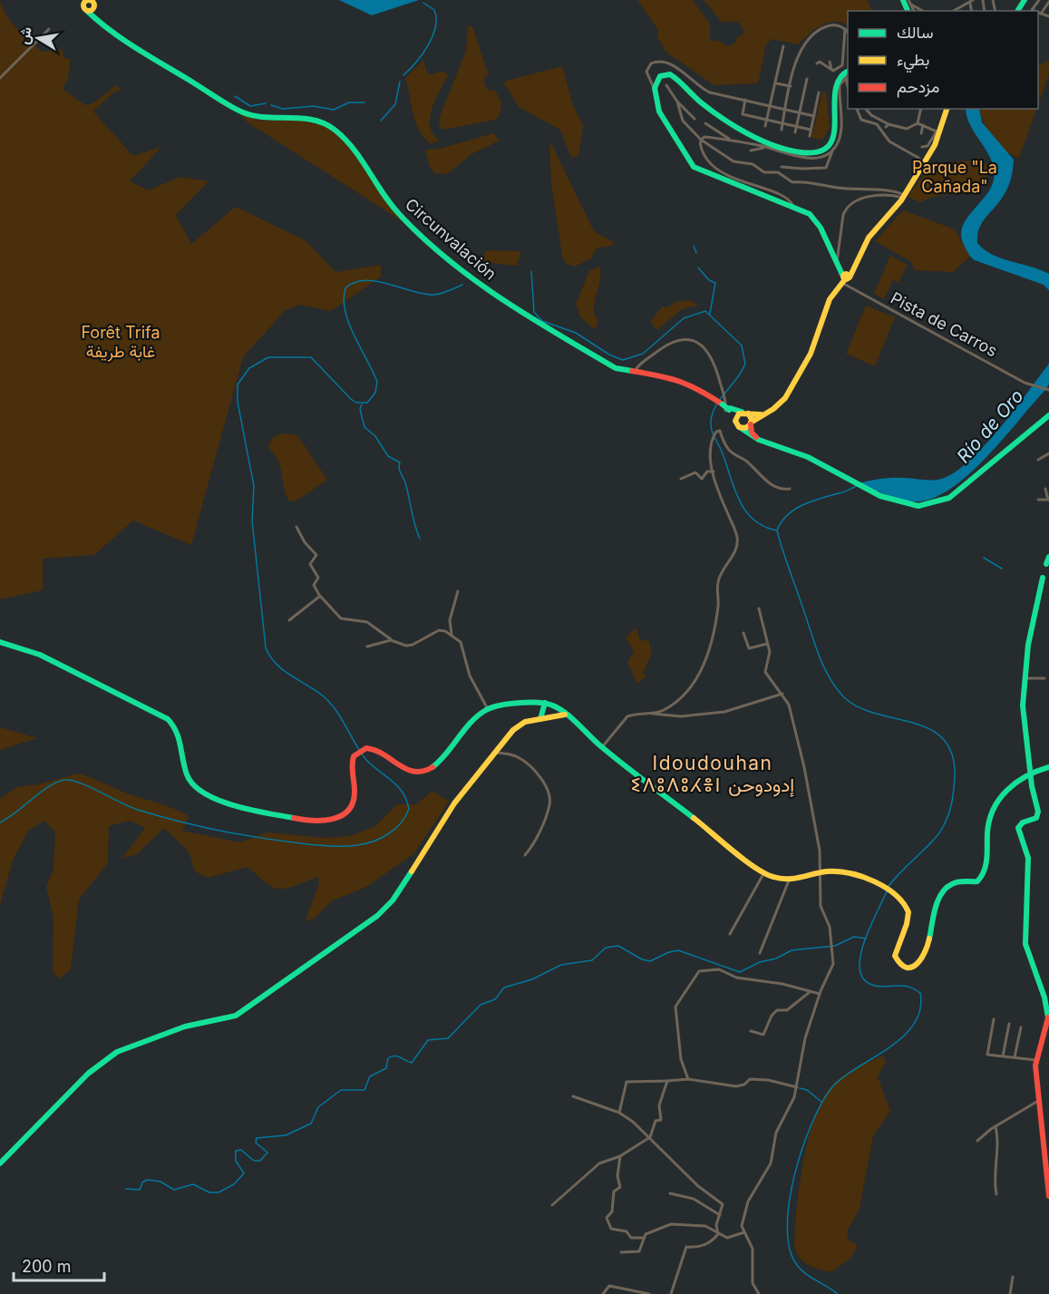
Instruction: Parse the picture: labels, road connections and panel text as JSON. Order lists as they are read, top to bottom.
{
  "streets": {
    "street": ["Circunvalación", "Pista de Carros"]
  },
  "districts": ["Idoudouhan ⵉⴷⵓⴷⵓⵃⴻⵏ إدودوحن"],
  "water": ["Río de Oro"],
  "parks": ["Parque \"La Cañada\"", "Forêt Trifa غابة طريفة"],
  "legend": ["سالك", "بطيء", "مزدحم"],
  "scale_bar": "200 m",
  "north": "left"
}
